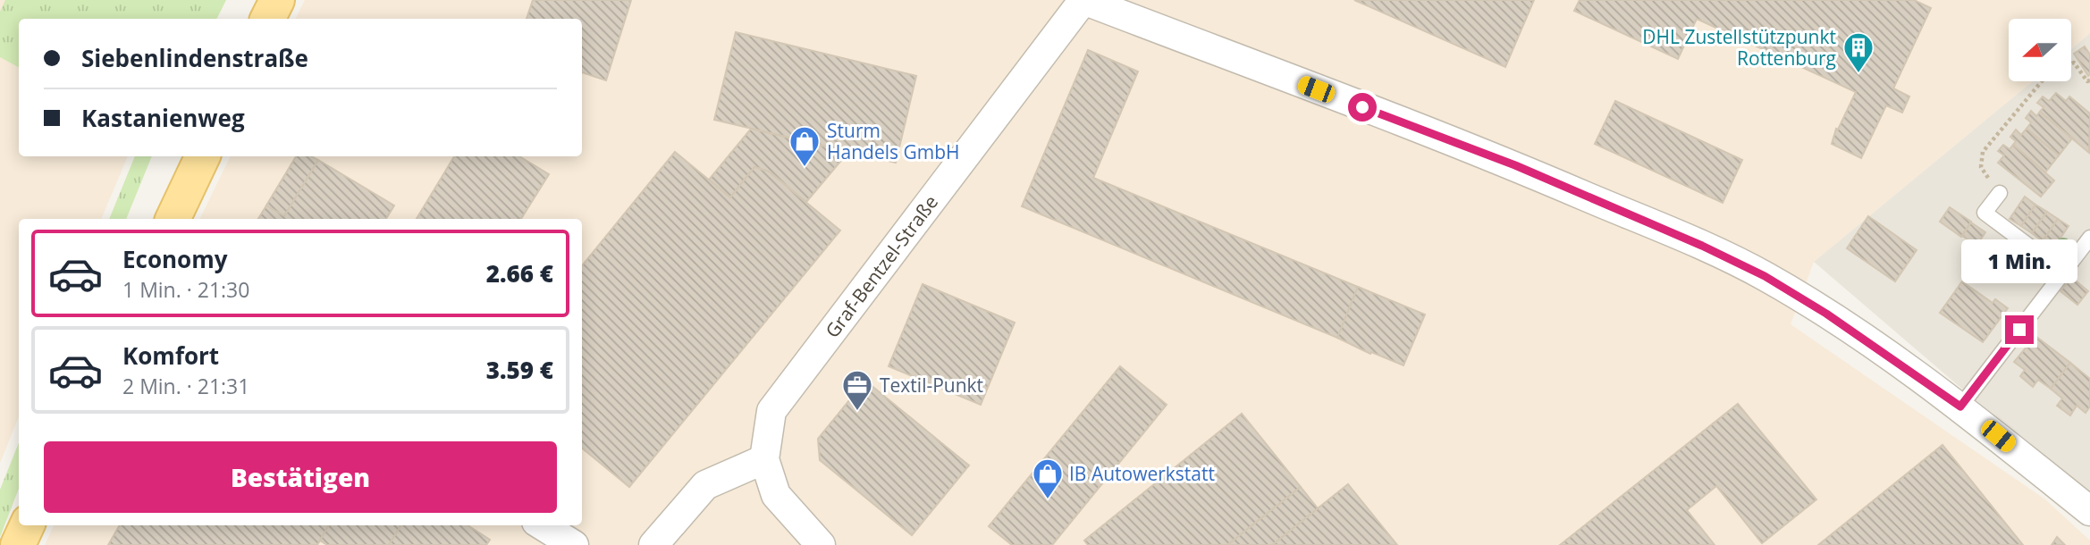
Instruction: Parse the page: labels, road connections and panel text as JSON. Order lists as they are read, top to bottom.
{
  "streets": {
    "street": ["Graf-Bentzel-Straße"]
  },
  "places": {
    "building": ["DHL Zustellstützpunkt Rottenburg"],
    "shop": ["Sturm Handels GmbH", "IB Autowerkstatt"],
    "office": ["Textil-Punkt"]
  },
  "north": "left",
  "page": {
    "banner": ["Siebenlindenstraße", "Kastanienweg"],
    "list": [
      {
        "name": "Economy",
        "note": "1 Min. · 21:30",
        "value": "2.66 €"
      },
      {
        "name": "Komfort",
        "note": "2 Min. · 21:31",
        "value": "3.59 €"
      }
    ],
    "bubble": "1 Min.",
    "buttons": "Bestätigen"
  }
}
